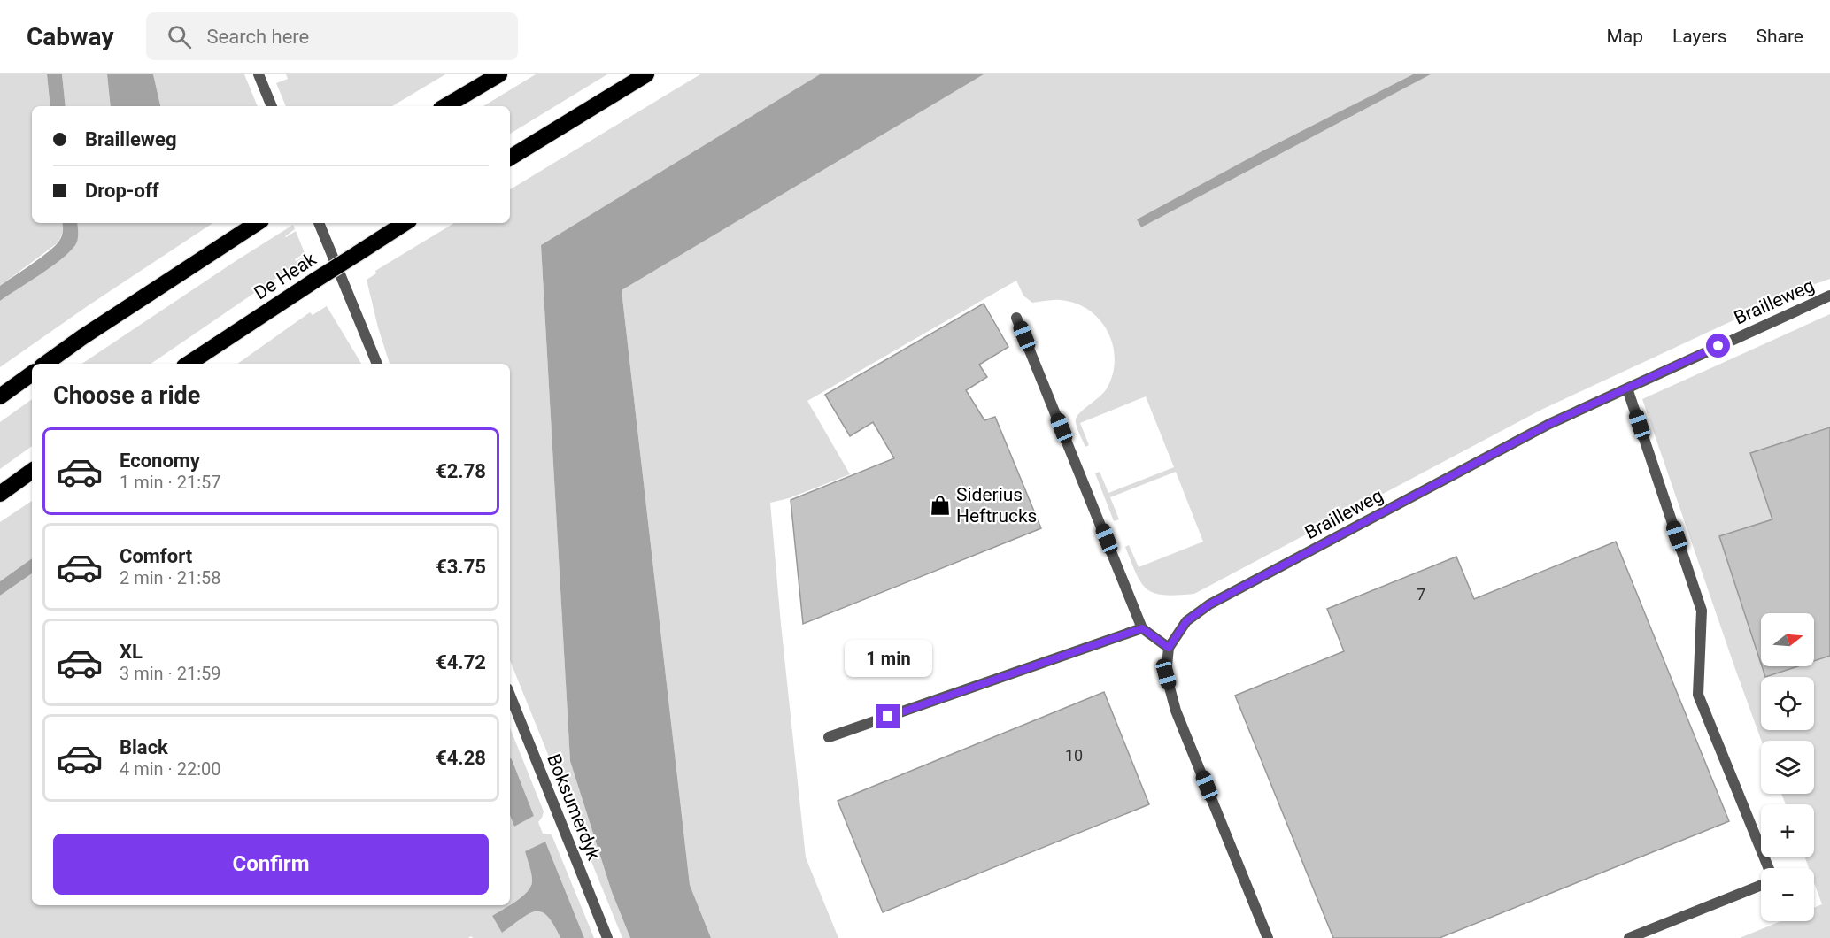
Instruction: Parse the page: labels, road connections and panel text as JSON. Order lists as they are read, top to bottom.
{
  "streets": {
    "highway": ["De Heak"],
    "street": ["Brailleweg", "Boksumerdyk"]
  },
  "places": {
    "shop": ["Siderius Heftrucks"]
  },
  "house_numbers": ["7", "10"],
  "north": "right",
  "page": {
    "header": "Cabway",
    "search": "Search here",
    "nav": ["Map", "Layers", "Share"],
    "banner": ["Brailleweg", "Drop-off"],
    "heading": "Choose a ride",
    "list": [
      {
        "name": "Economy",
        "note": "1 min · 21:57",
        "value": "€2.78"
      },
      {
        "name": "Comfort",
        "note": "2 min · 21:58",
        "value": "€3.75"
      },
      {
        "name": "XL",
        "note": "3 min · 21:59",
        "value": "€4.72"
      },
      {
        "name": "Black",
        "note": "4 min · 22:00",
        "value": "€4.28"
      }
    ],
    "map_buttons": ["+", "−"],
    "bubble": "1 min",
    "buttons": "Confirm"
  }
}
